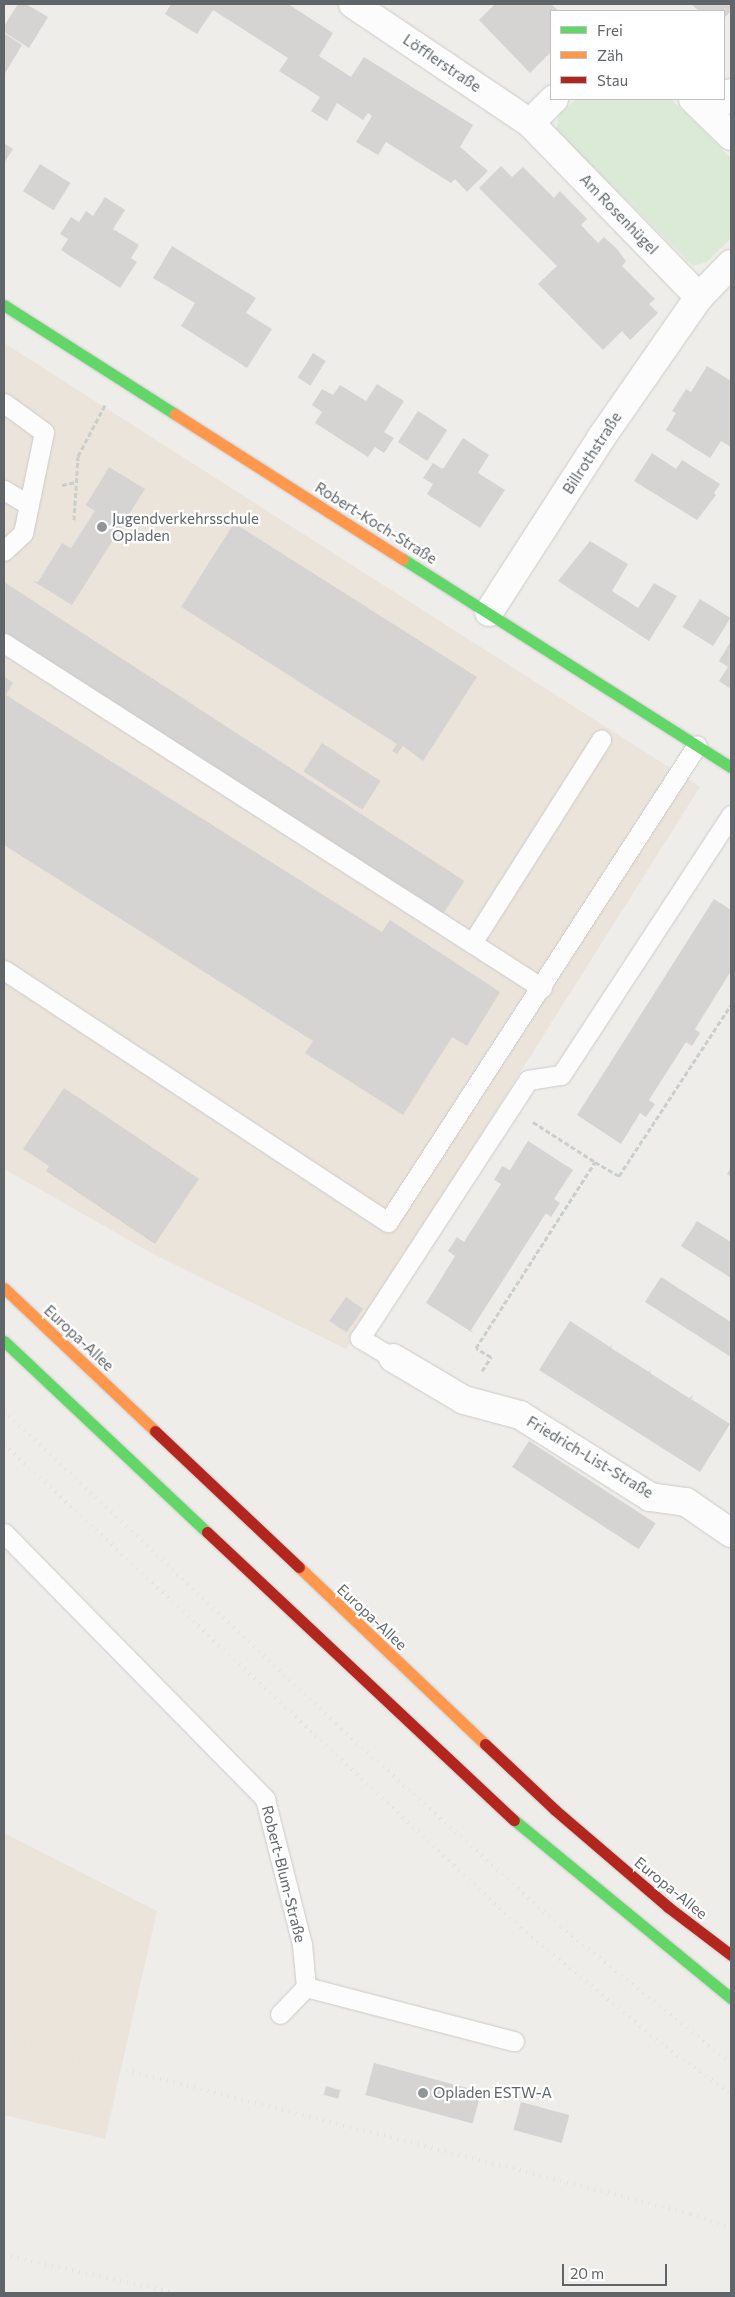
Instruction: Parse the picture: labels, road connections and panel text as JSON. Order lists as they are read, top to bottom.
{
  "streets": {
    "main road": ["Robert-Koch-Straße", "Europa-Allee"],
    "street": [
      "Löfflerstraße",
      "Am Rosenhügel",
      "Billrothstraße",
      "Friedrich-List-Straße"
    ],
    "lane": ["Robert-Blum-Straße"]
  },
  "crossings": [
    ["Löfflerstraße", "Am Rosenhügel"],
    ["Am Rosenhügel", "Billrothstraße"],
    ["Billrothstraße", "Robert-Koch-Straße"]
  ],
  "places": ["Jugendverkehrsschule Opladen", "Opladen ESTW-A"],
  "legend": ["Frei", "Zäh", "Stau"],
  "scale_bar": "20 m"
}
